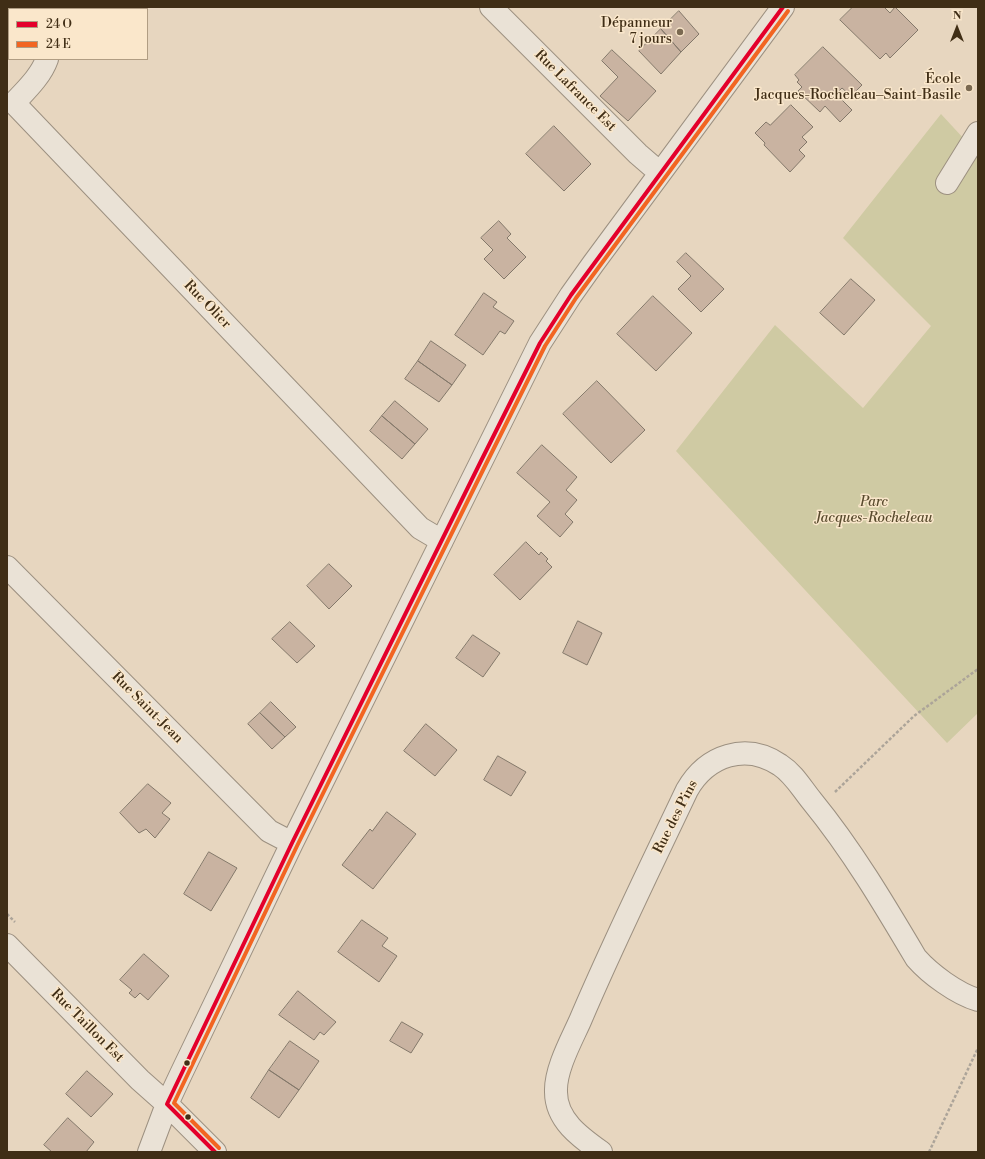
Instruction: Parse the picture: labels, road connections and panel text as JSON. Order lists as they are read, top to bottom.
{
  "streets": {
    "street": [
      "Rue Lafrance Est",
      "Rue Olier",
      "Rue Saint-Jean",
      "Rue des Pins",
      "Rue Taillon Est"
    ]
  },
  "parks": ["Parc Jacques-Rocheleau"],
  "places": ["Dépanneur 7 jours", "École Jacques-Rocheleau–Saint-Basile"],
  "legend": ["24 O", "24 E"],
  "north": "top"
}
